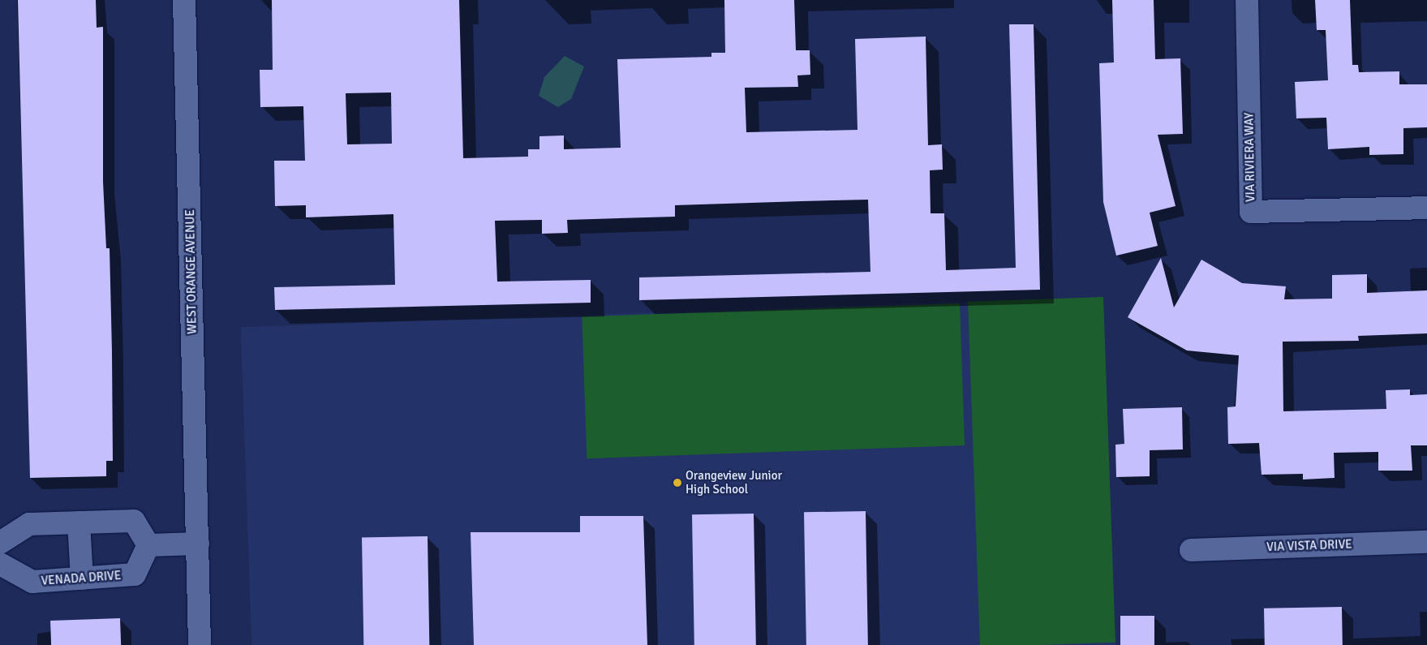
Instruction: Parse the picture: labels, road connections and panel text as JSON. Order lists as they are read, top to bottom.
{
  "streets": {
    "street": [
      "VIA RIVIERA WAY",
      "WEST ORANGE AVENUE",
      "VIA VISTA DRIVE",
      "VENADA DRIVE"
    ]
  },
  "places": ["Orangeview Junior High School"]
}
